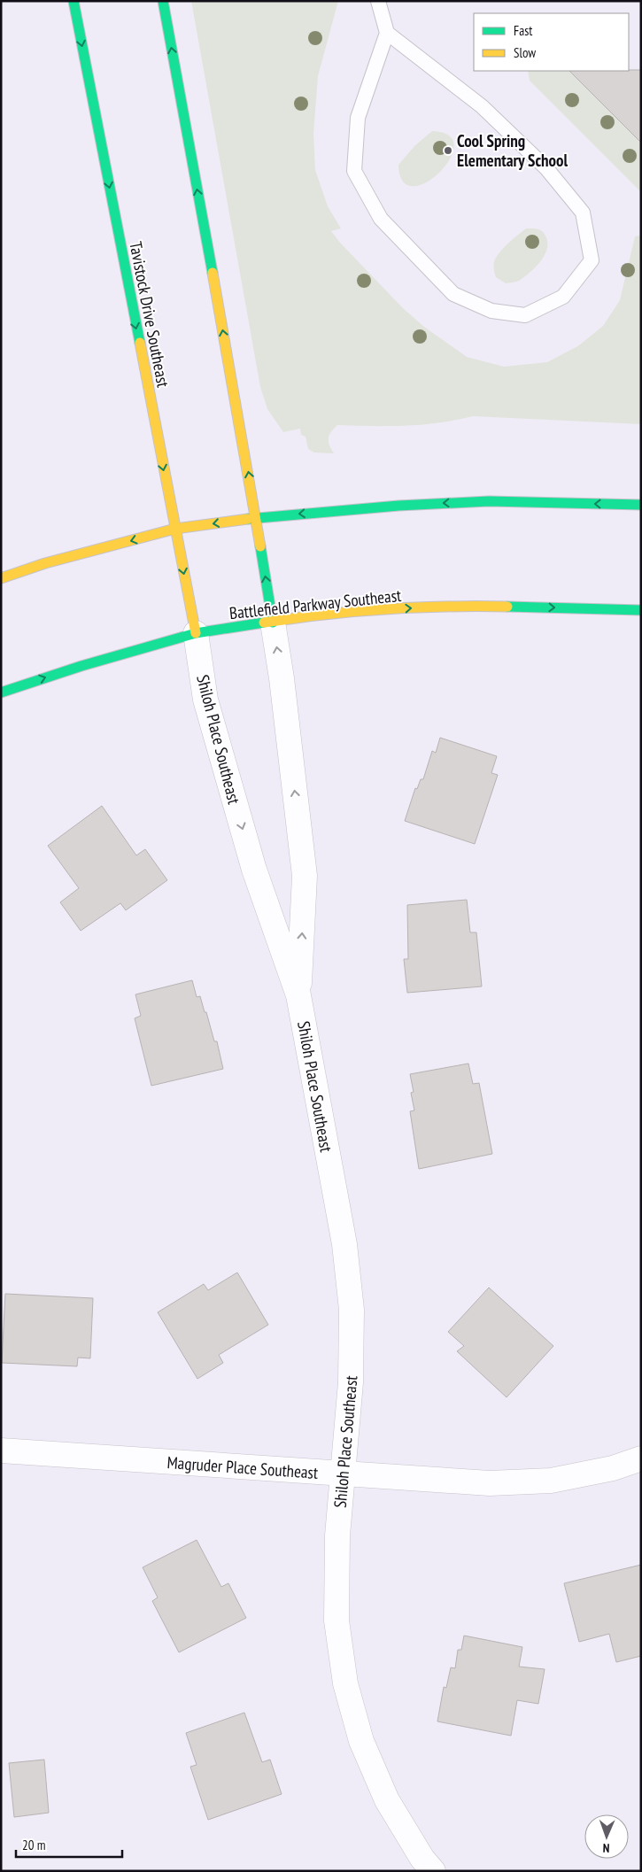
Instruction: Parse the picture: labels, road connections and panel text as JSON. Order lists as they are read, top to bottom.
{
  "streets": {
    "main road": ["Tavistock Drive Southeast", "Battlefield Parkway Southeast"],
    "street": ["Shiloh Place Southeast", "Magruder Place Southeast"]
  },
  "crossings": [
    ["Tavistock Drive Southeast", "Battlefield Parkway Southeast"],
    ["Tavistock Drive Southeast", "Shiloh Place Southeast"],
    ["Battlefield Parkway Southeast", "Shiloh Place Southeast"],
    ["Shiloh Place Southeast", "Magruder Place Southeast"]
  ],
  "one_way": ["Battlefield Parkway Southeast"],
  "places": ["Cool Spring Elementary School"],
  "legend": ["Fast", "Slow"],
  "scale_bar": "20 m",
  "north": "bottom"
}
